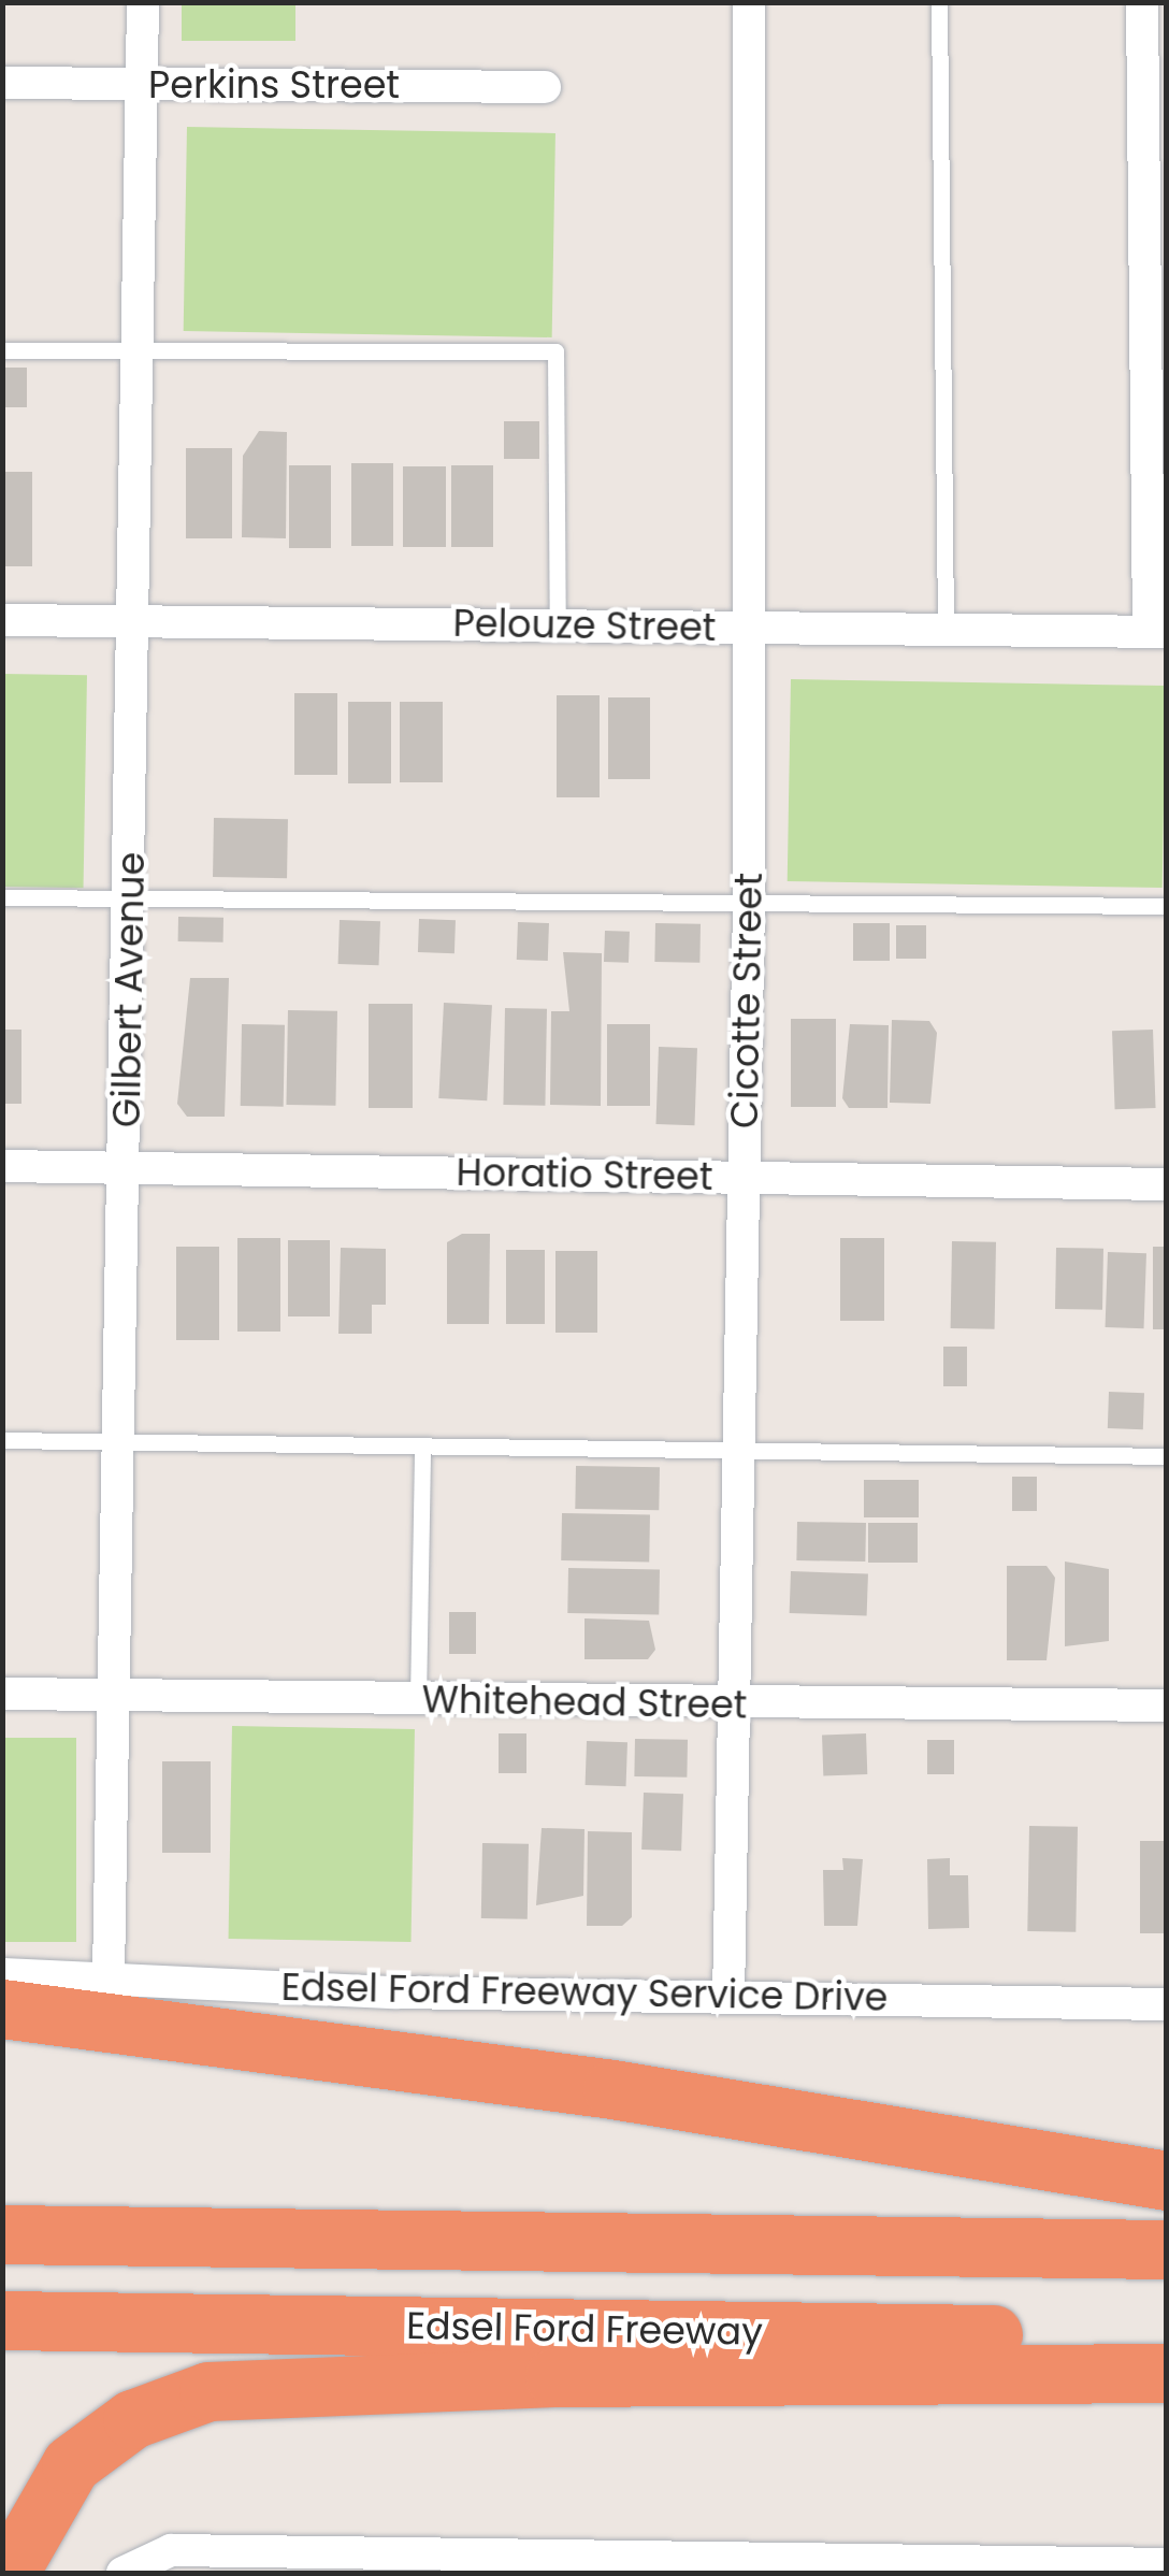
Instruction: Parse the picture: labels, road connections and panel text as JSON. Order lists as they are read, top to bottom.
{
  "streets": {
    "highway": ["Edsel Ford Freeway"],
    "street": [
      "Perkins Street",
      "Pelouze Street",
      "Gilbert Avenue",
      "Cicotte Street",
      "Horatio Street",
      "Whitehead Street",
      "Edsel Ford Freeway Service Drive"
    ]
  },
  "crossings": [
    ["Perkins Street", "Gilbert Avenue"],
    ["Pelouze Street", "Gilbert Avenue"],
    ["Pelouze Street", "Cicotte Street"],
    ["Gilbert Avenue", "Horatio Street"],
    ["Gilbert Avenue", "Whitehead Street"],
    ["Gilbert Avenue", "Edsel Ford Freeway Service Drive"],
    ["Cicotte Street", "Horatio Street"],
    ["Cicotte Street", "Whitehead Street"],
    ["Cicotte Street", "Edsel Ford Freeway Service Drive"]
  ]
}
